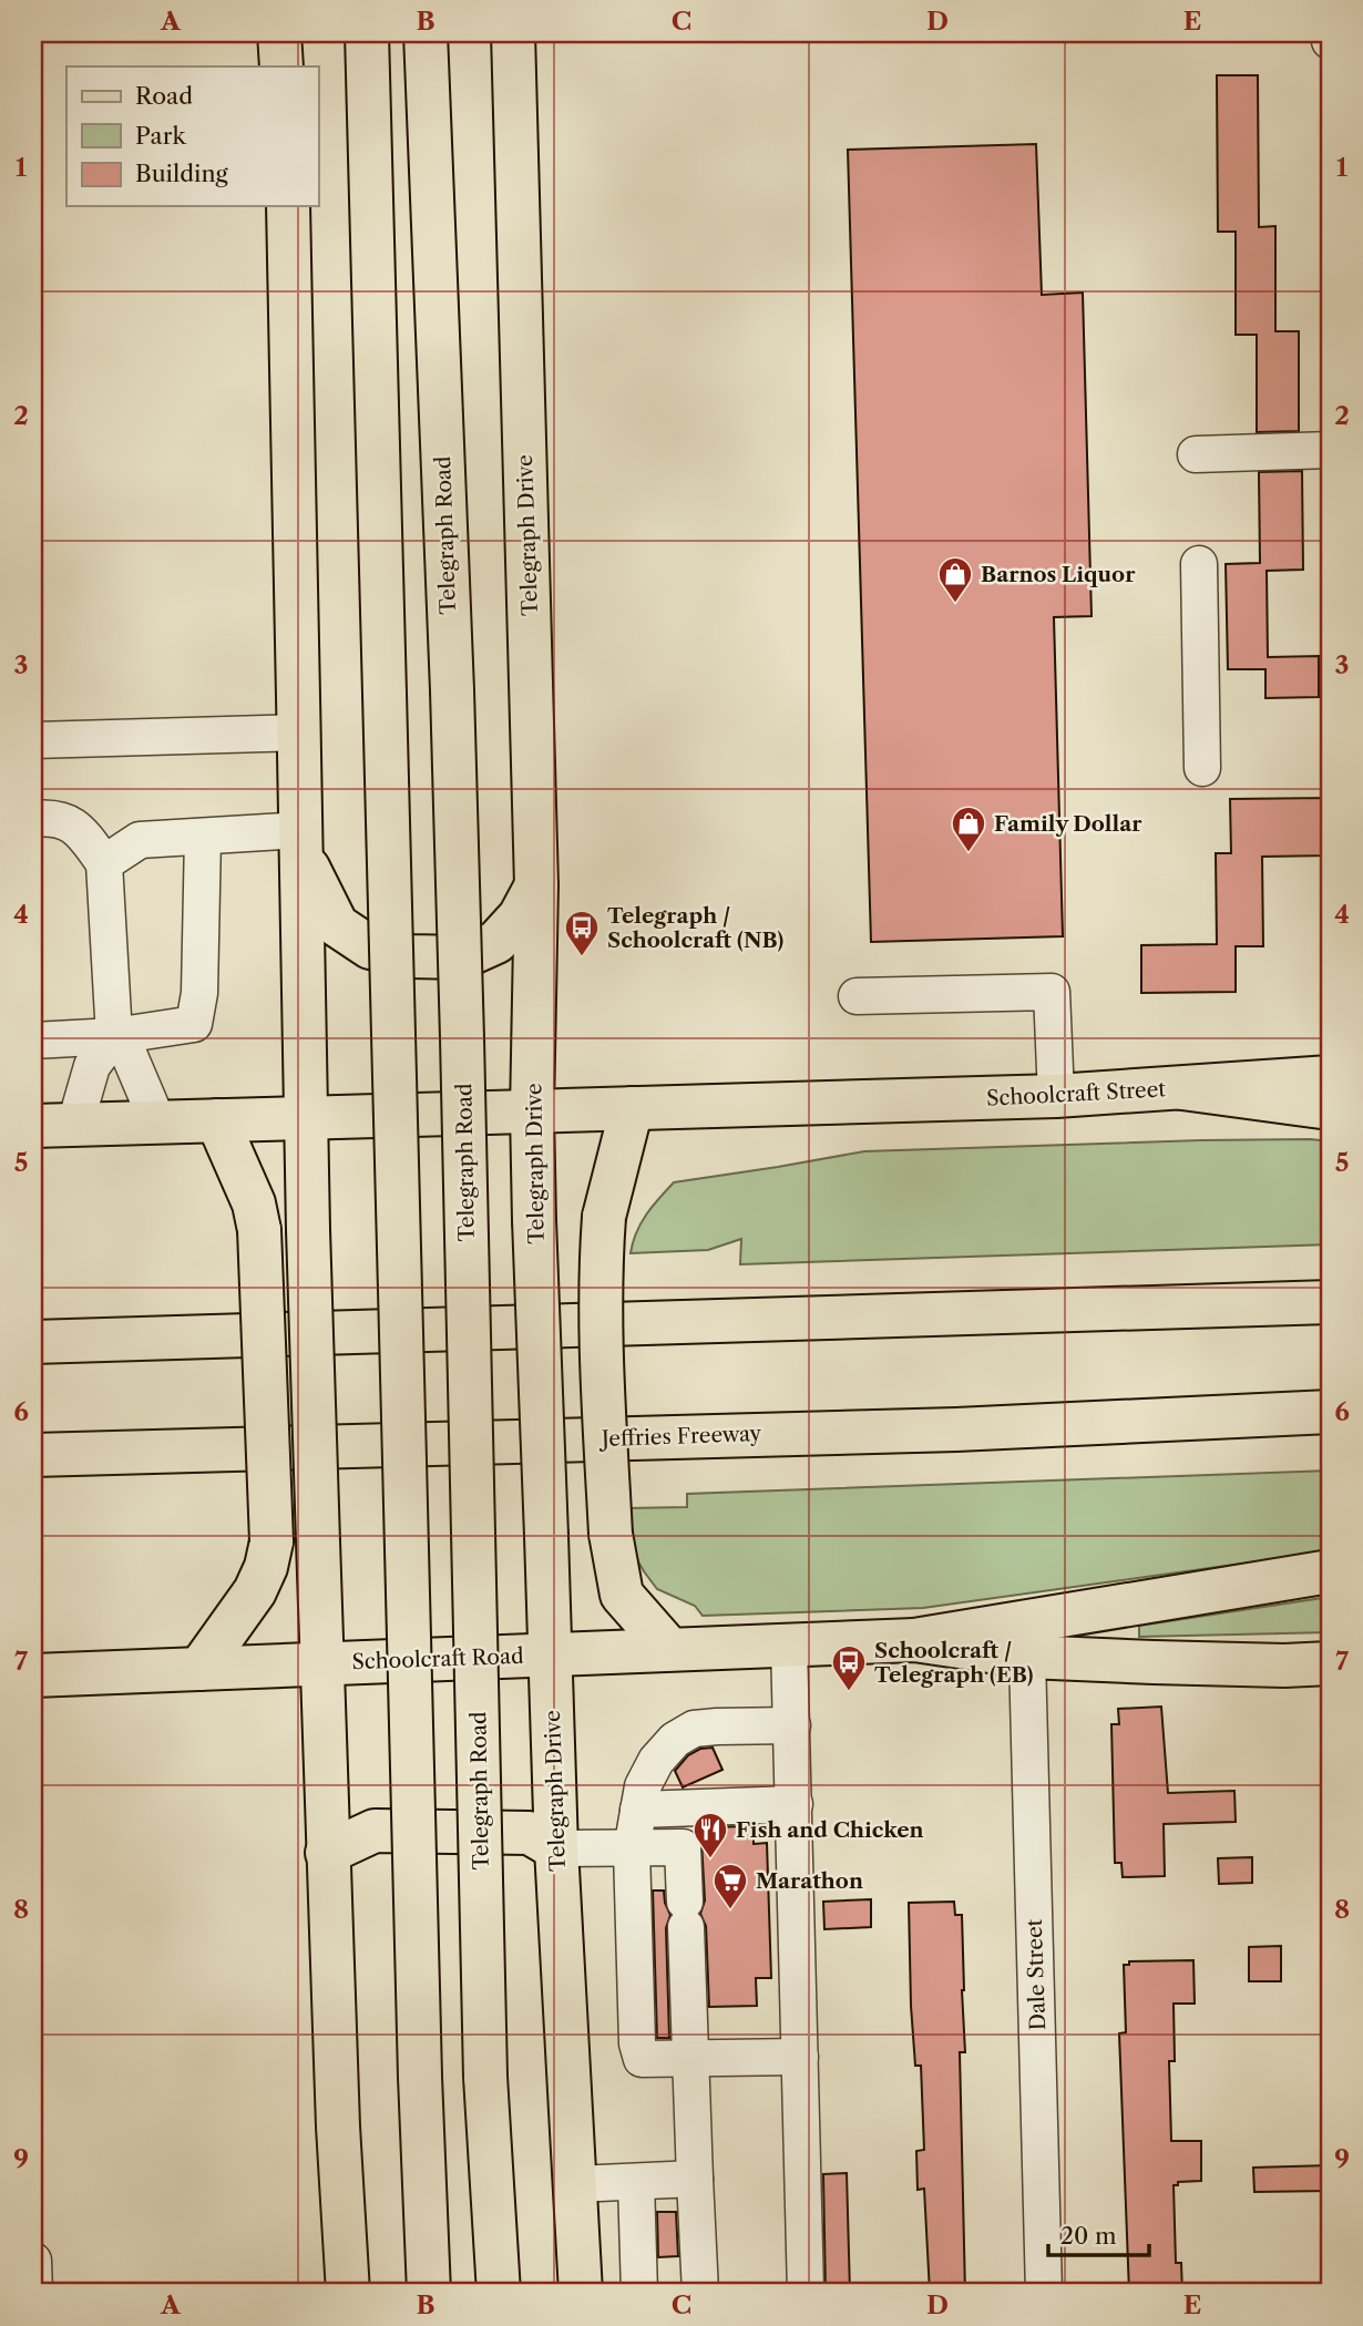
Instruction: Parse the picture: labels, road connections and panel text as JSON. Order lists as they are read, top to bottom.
{
  "streets": {
    "main road": [
      "Telegraph Road",
      "Telegraph Drive",
      "Schoolcraft Street",
      "Jeffries Freeway",
      "Schoolcraft Road"
    ],
    "street": ["Dale Street"]
  },
  "crossings": [
    ["Telegraph Drive", "Schoolcraft Road"]
  ],
  "places": {
    "shop": ["Barnos Liquor", "Family Dollar"],
    "bus stop": ["Telegraph / Schoolcraft (NB)", "Schoolcraft / Telegraph (EB)"],
    "restaurant": ["Fish and Chicken"],
    "supermarket": ["Marathon"]
  },
  "legend": ["Road", "Park", "Building"],
  "scale_bar": "20 m",
  "grid": {
    "columns": [
      "A",
      "B",
      "C",
      "D",
      "E"
    ],
    "rows": [
      "1",
      "2",
      "3",
      "4",
      "5",
      "6",
      "7",
      "8",
      "9"
    ]
  }
}
